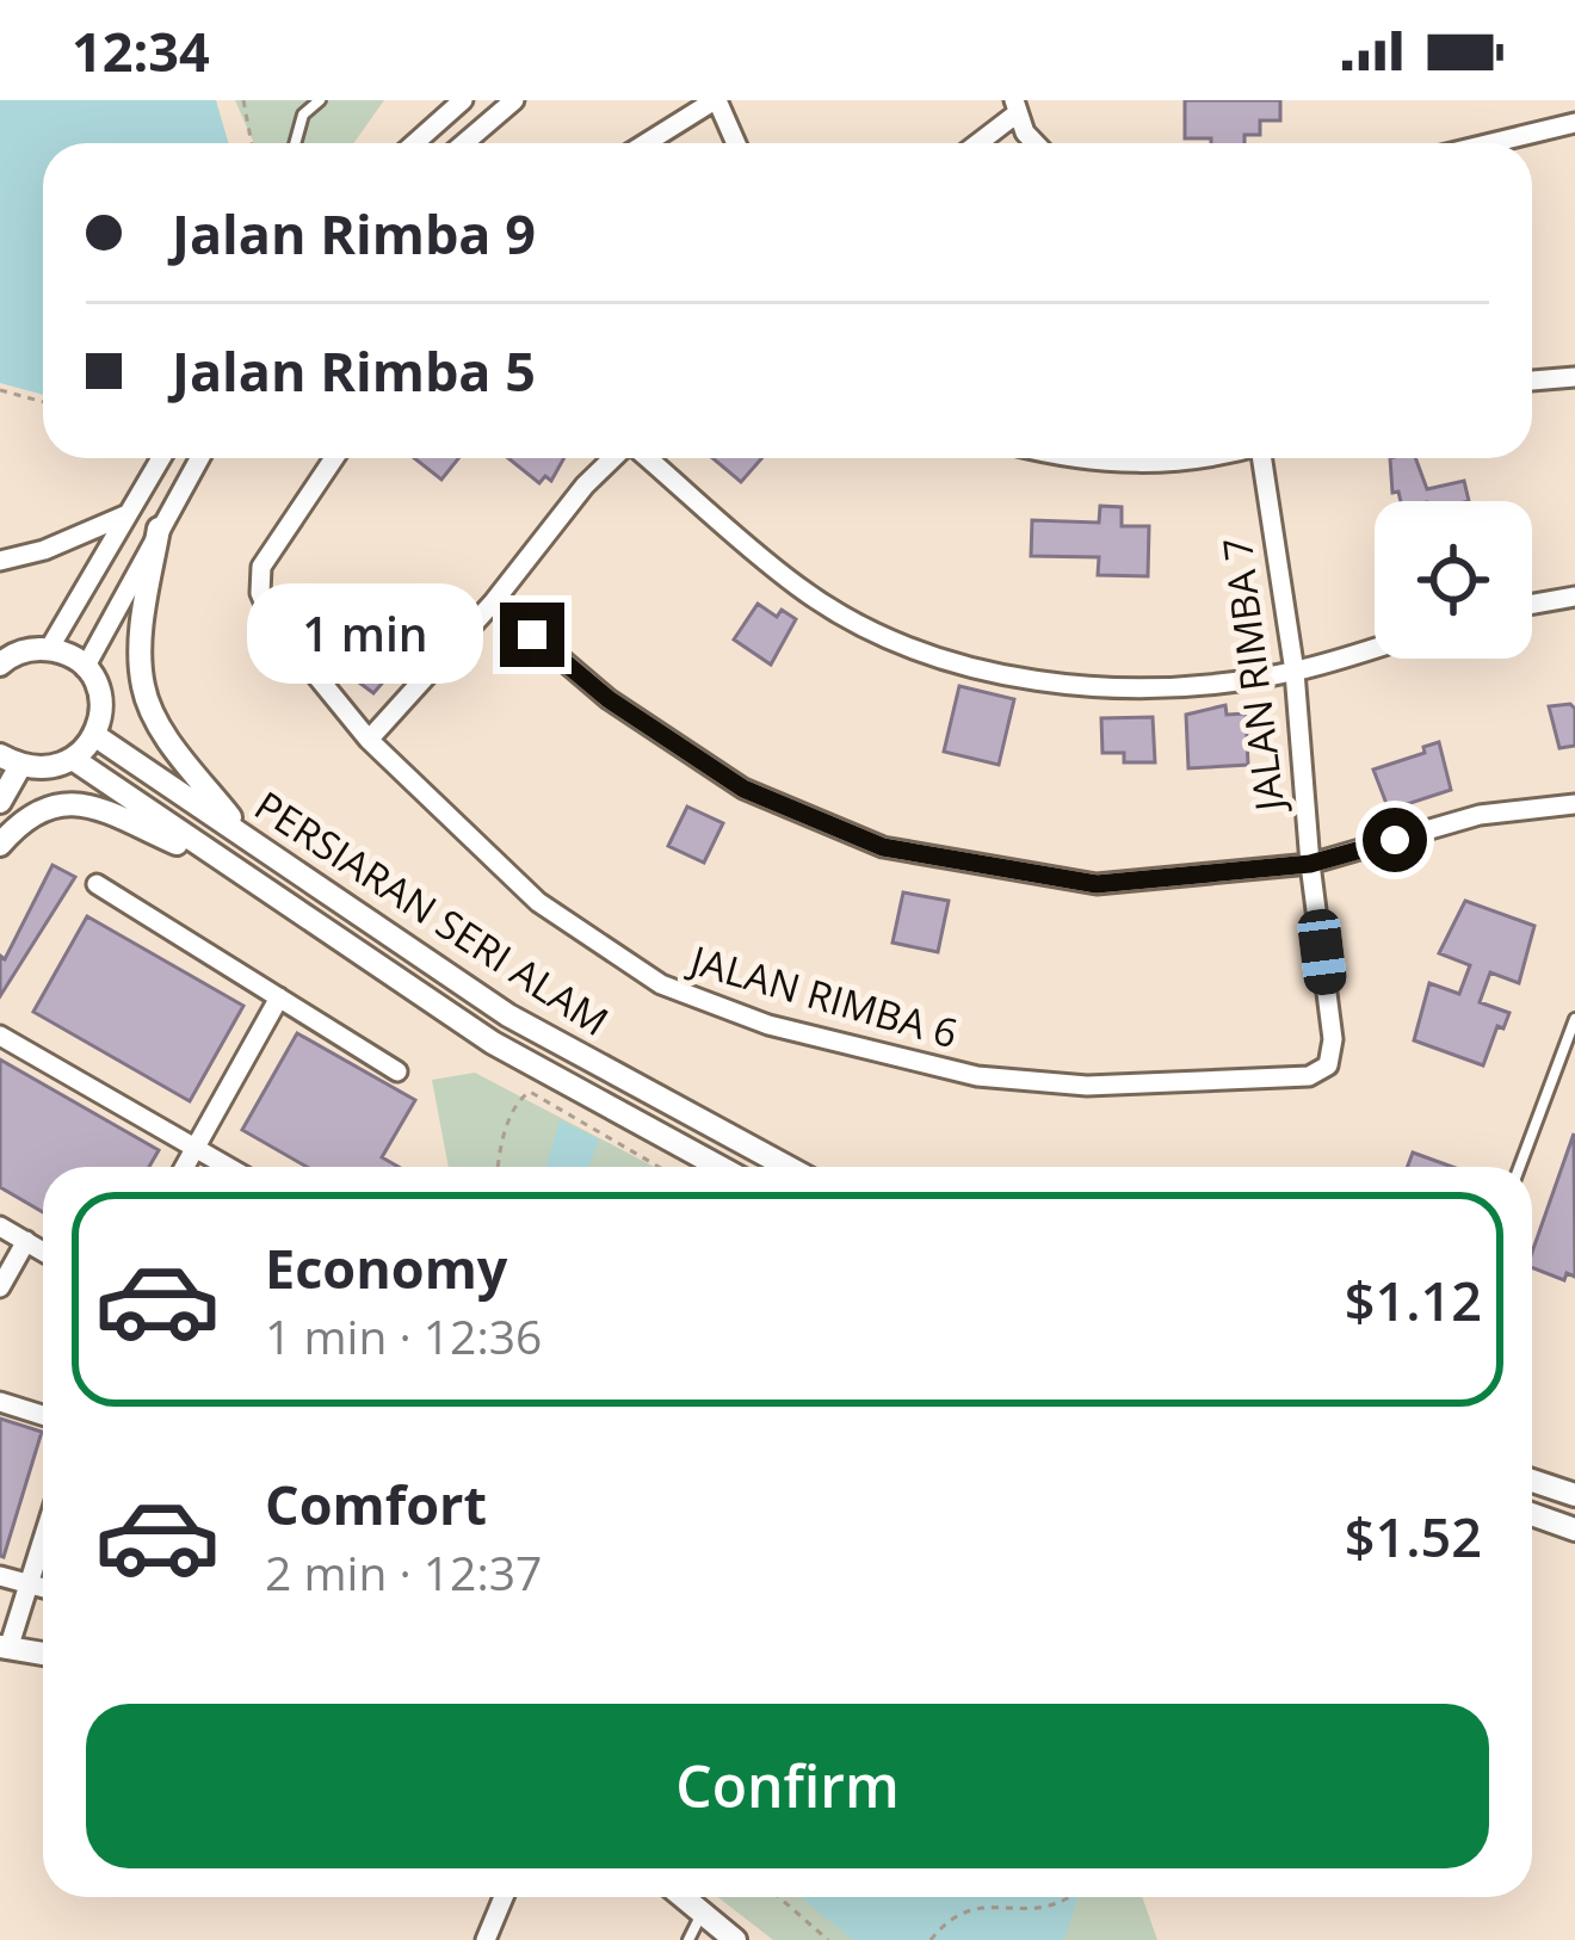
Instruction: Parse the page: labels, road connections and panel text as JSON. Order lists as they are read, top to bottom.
{
  "streets": {
    "street": ["JALAN RIMBA 7", "PERSIARAN SERI ALAM", "JALAN RIMBA 6"]
  },
  "crossings": [
    ["JALAN RIMBA 7", "JALAN RIMBA 6"]
  ],
  "page": {
    "status": "12:34",
    "banner": ["Jalan Rimba 9", "Jalan Rimba 5"],
    "bubble": "1 min",
    "list": [
      {
        "name": "Economy",
        "note": "1 min · 12:36",
        "value": "$1.12"
      },
      {
        "name": "Comfort",
        "note": "2 min · 12:37",
        "value": "$1.52"
      }
    ],
    "buttons": "Confirm"
  }
}
